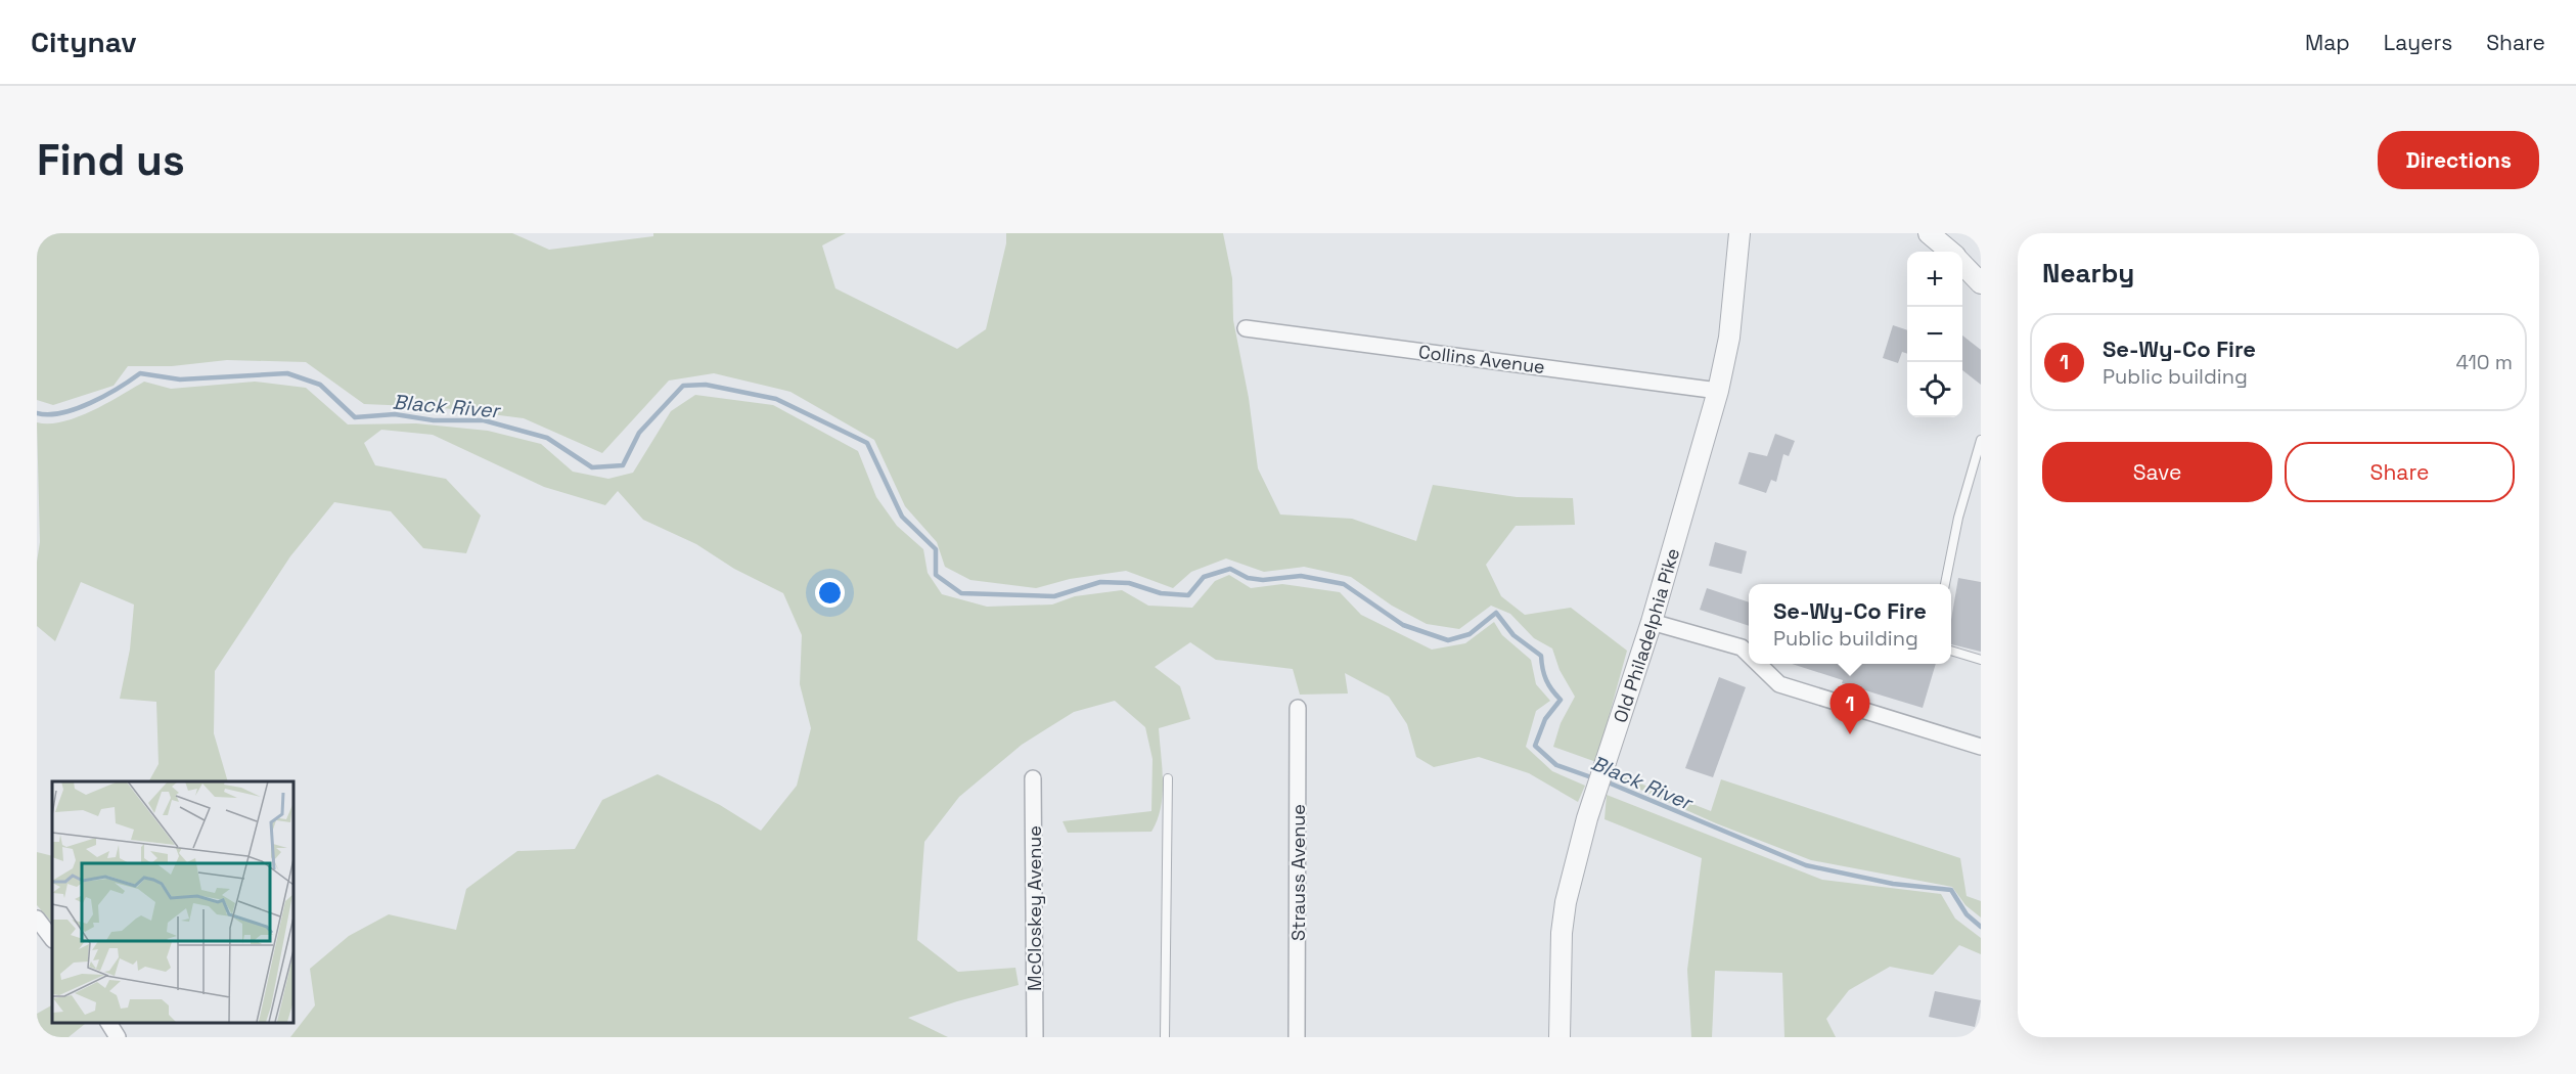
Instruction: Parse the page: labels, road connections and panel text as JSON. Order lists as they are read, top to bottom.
{
  "streets": {
    "street": [
      "Collins Avenue",
      "Old Philadelphia Pike",
      "Strauss Avenue",
      "McCloskey Avenue"
    ]
  },
  "crossings": [
    ["Collins Avenue", "Old Philadelphia Pike"]
  ],
  "water": ["Black River"],
  "page": {
    "header": "Citynav",
    "nav": ["Map", "Layers", "Share"],
    "buttons": [
      "Directions",
      ["Save", "Share"]
    ],
    "title": "Find us",
    "heading": "Nearby",
    "map_buttons": ["+", "−"],
    "list": [
      {
        "mark": "1",
        "name": "Se-Wy-Co Fire",
        "note": "Public building",
        "value": "410 m"
      }
    ],
    "popup": ["Se-Wy-Co Fire", "Public building"],
    "pins": "1"
  }
}
